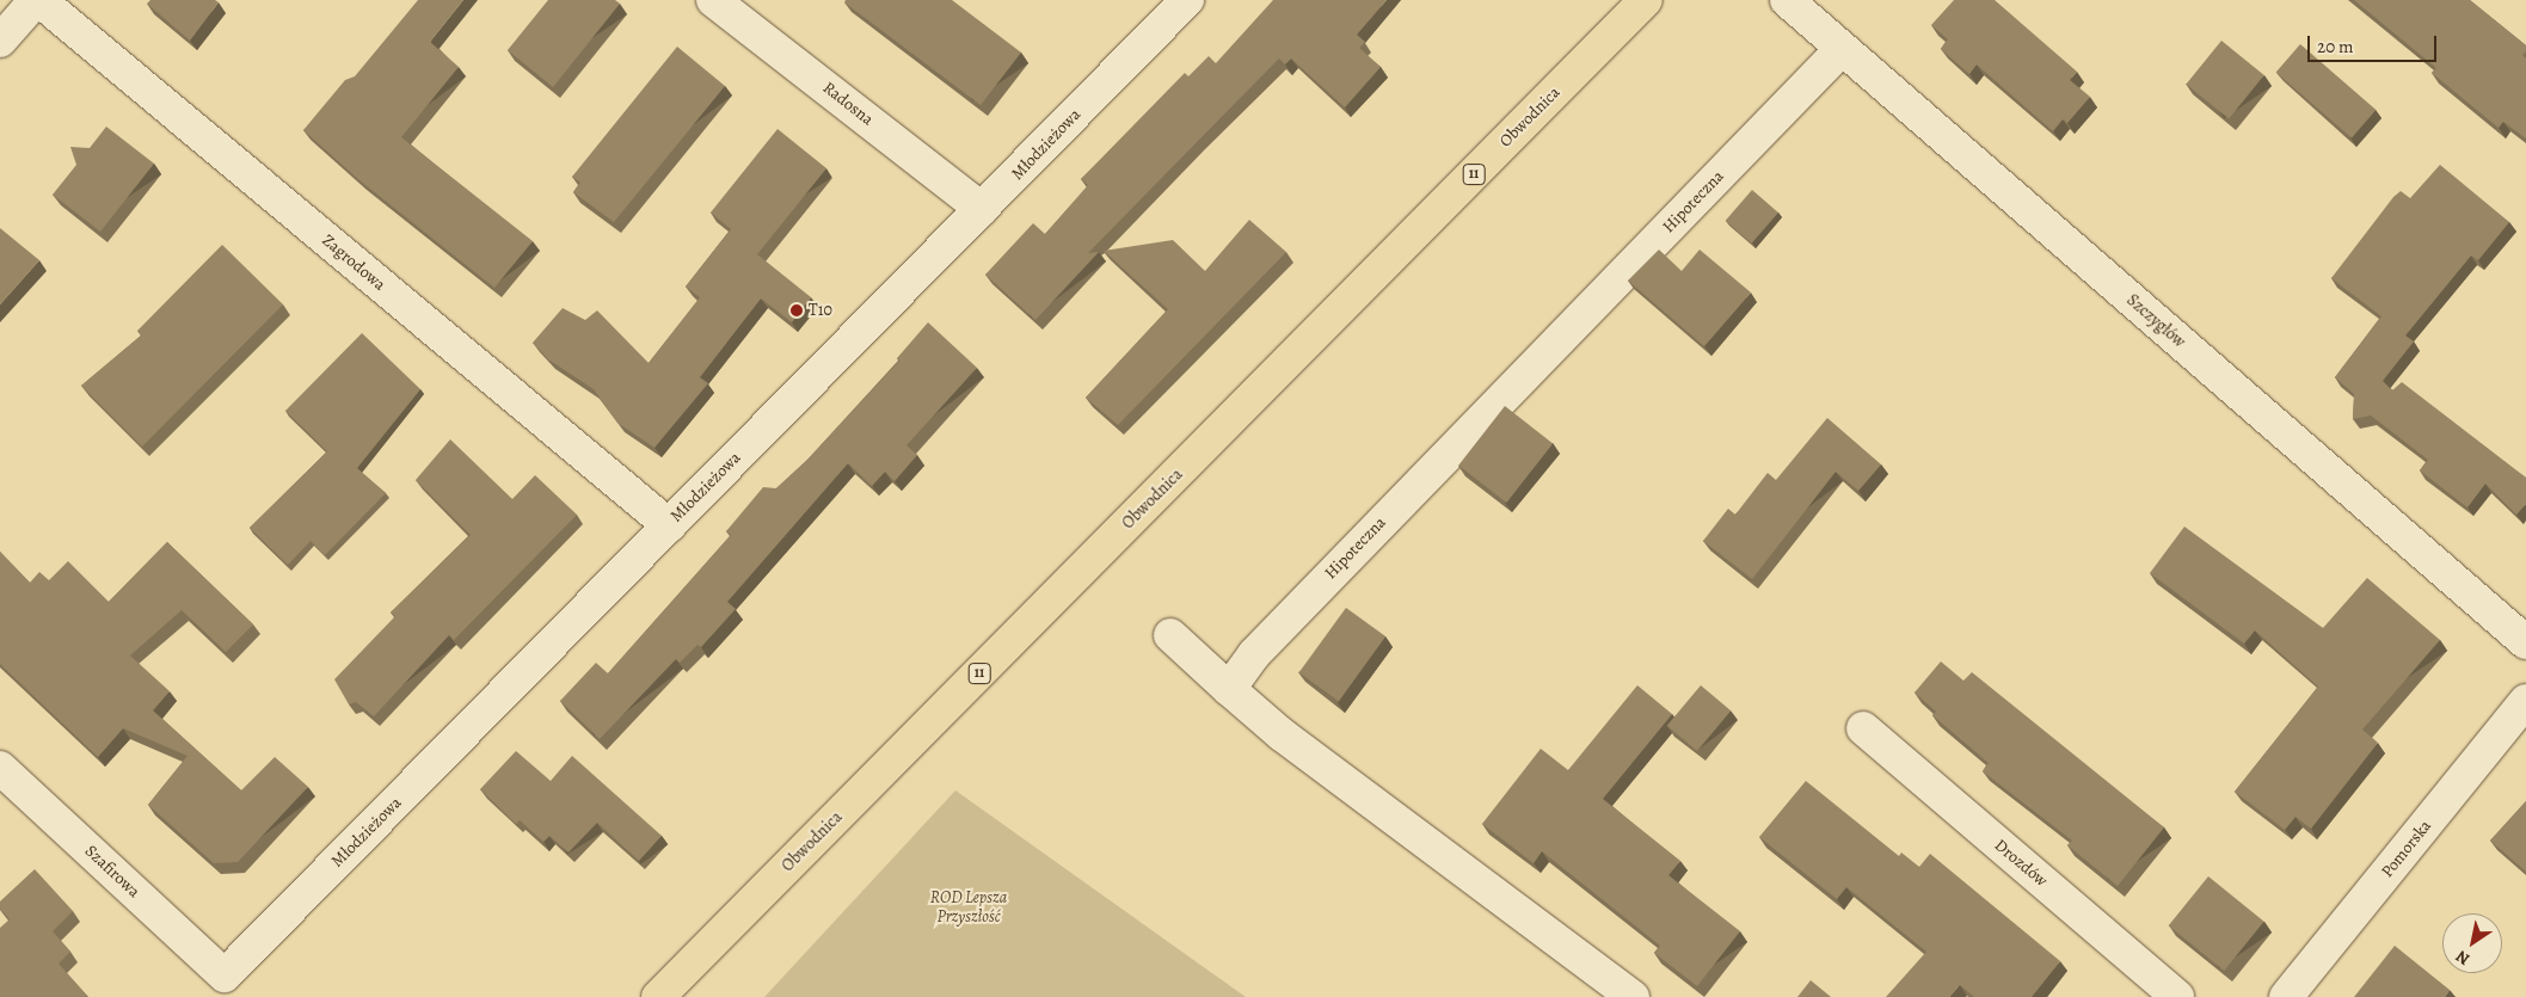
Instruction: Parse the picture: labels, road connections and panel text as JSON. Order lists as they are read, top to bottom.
{
  "streets": {
    "highway": ["Obwodnica", "11"],
    "street": [
      "Radosna",
      "Młodzieżowa",
      "Hipoteczna",
      "Zagrodowa",
      "Szczygłów",
      "Pomorska",
      "Drozdów",
      "Szafirowa"
    ]
  },
  "crossings": [
    ["Radosna", "Młodzieżowa"],
    ["Młodzieżowa", "Zagrodowa"],
    ["Młodzieżowa", "Szafirowa"],
    ["Hipoteczna", "Szczygłów"]
  ],
  "parks": ["ROD Lepsza Przyszłość"],
  "places": ["T10"],
  "scale_bar": "20 m",
  "north": "bottom left"
}
